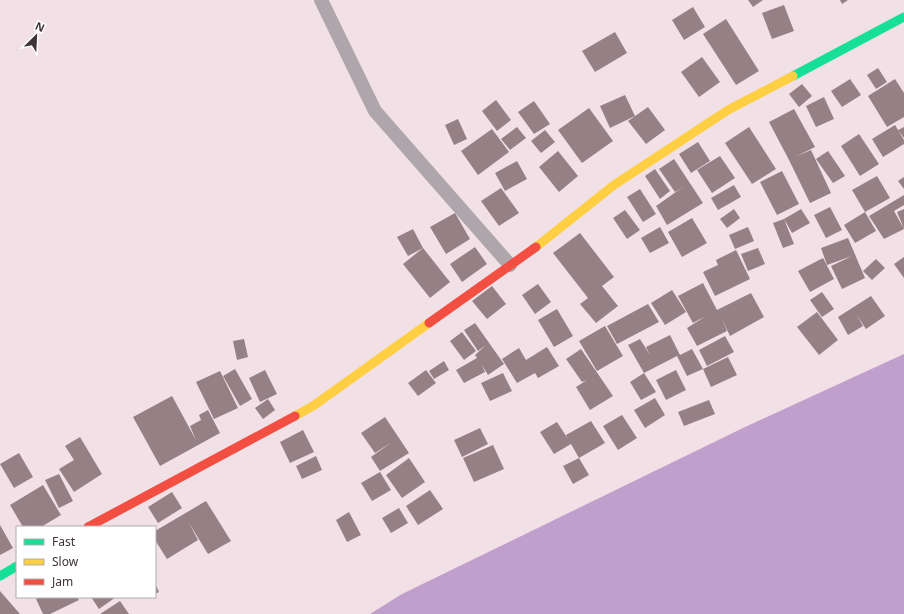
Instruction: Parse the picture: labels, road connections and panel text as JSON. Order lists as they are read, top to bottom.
{
  "legend": ["Fast", "Slow", "Jam"],
  "north": "top right"
}
